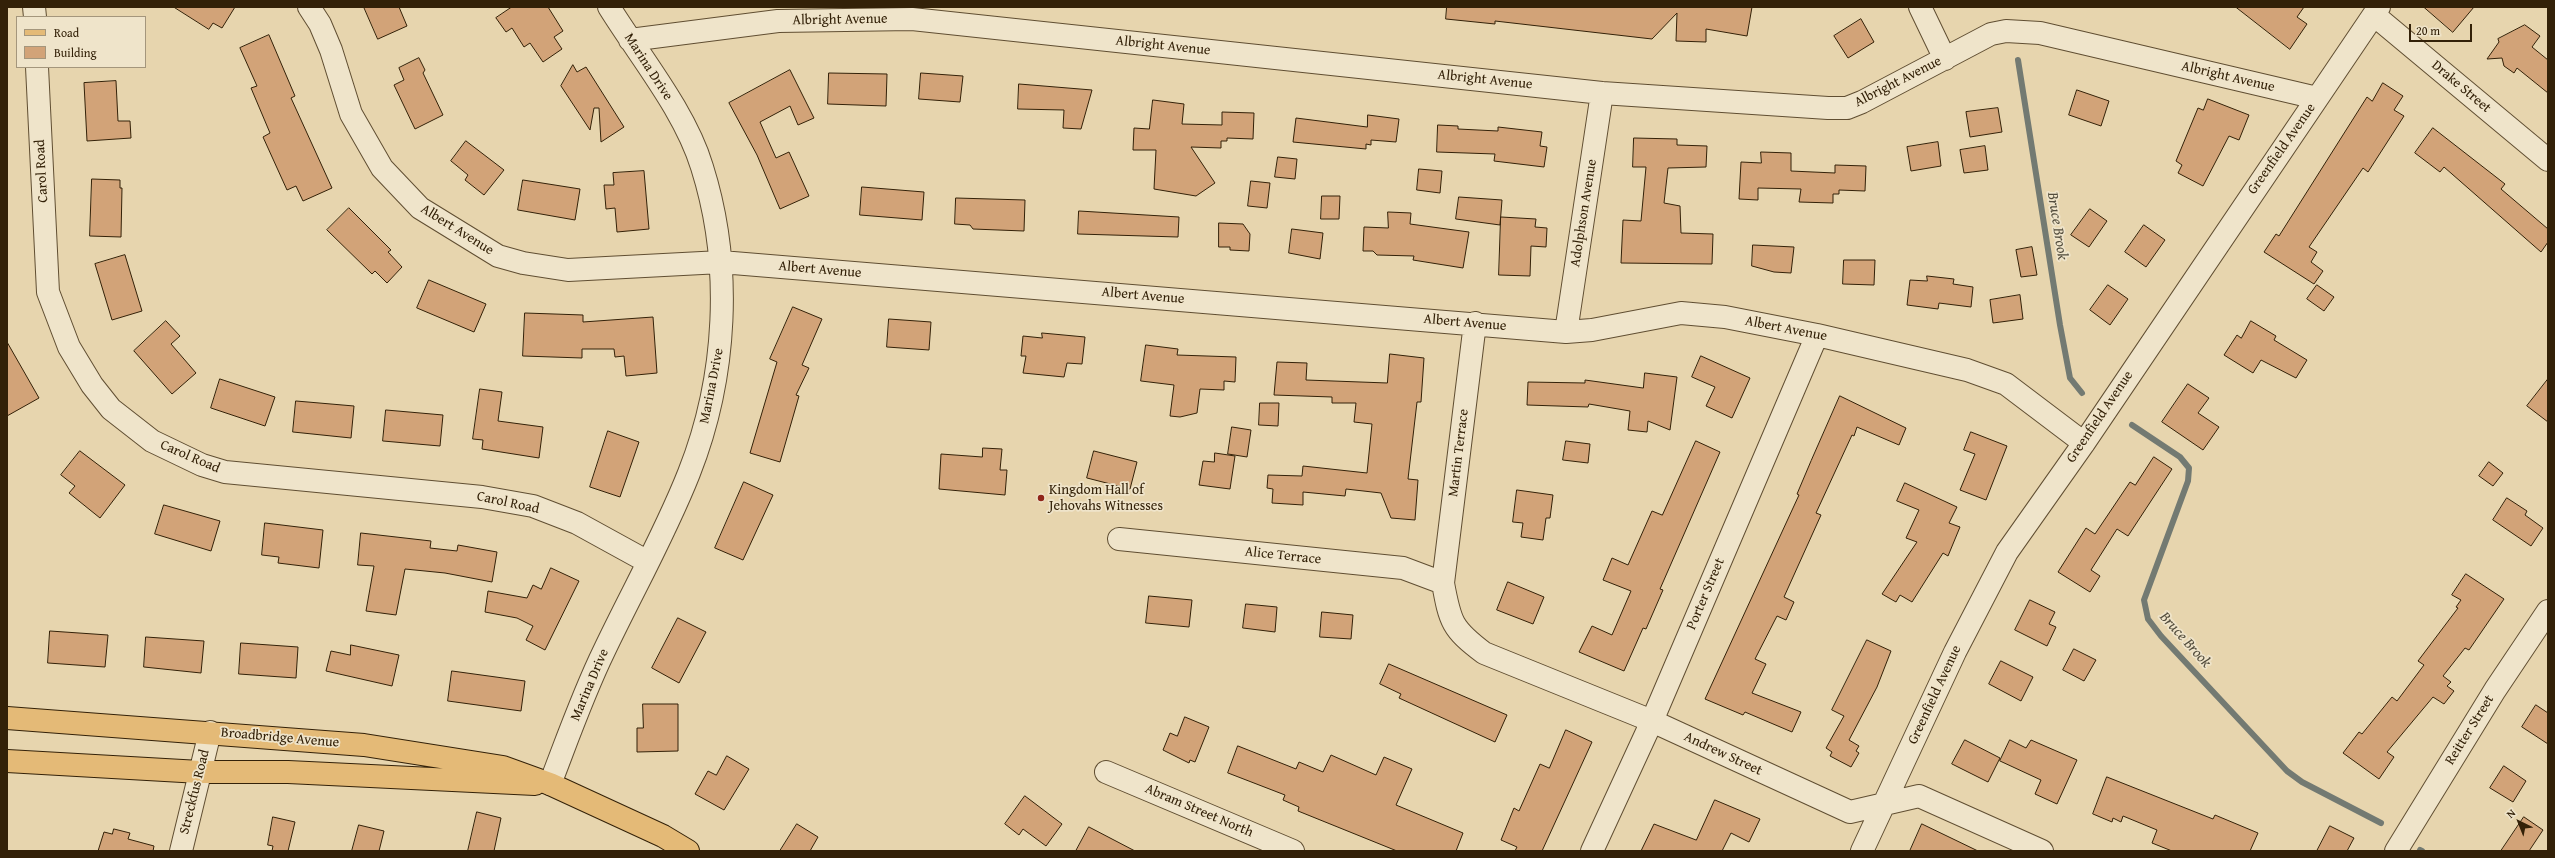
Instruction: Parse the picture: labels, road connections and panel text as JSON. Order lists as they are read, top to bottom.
{
  "streets": {
    "main road": ["Broadbridge Avenue"],
    "street": [
      "Albright Avenue",
      "Marina Drive",
      "Drake Street",
      "Greenfield Avenue",
      "Carol Road",
      "Adolphson Avenue",
      "Albert Avenue",
      "Martin Terrace",
      "Alice Terrace",
      "Porter Street",
      "Reitter Street",
      "Andrew Street",
      "Streckfus Road",
      "Abram Street North"
    ]
  },
  "crossings": [
    ["Albright Avenue", "Marina Drive"],
    ["Albright Avenue", "Greenfield Avenue"],
    ["Albright Avenue", "Adolphson Avenue"],
    ["Marina Drive", "Carol Road"],
    ["Marina Drive", "Albert Avenue"],
    ["Marina Drive", "Broadbridge Avenue"],
    ["Drake Street", "Greenfield Avenue"],
    ["Greenfield Avenue", "Albert Avenue"],
    ["Greenfield Avenue", "Andrew Street"],
    ["Adolphson Avenue", "Albert Avenue"],
    ["Albert Avenue", "Martin Terrace"],
    ["Albert Avenue", "Porter Street"],
    ["Martin Terrace", "Alice Terrace"],
    ["Martin Terrace", "Andrew Street"],
    ["Alice Terrace", "Andrew Street"],
    ["Porter Street", "Andrew Street"],
    ["Broadbridge Avenue", "Streckfus Road"]
  ],
  "water": ["Bruce Brook"],
  "places": ["Kingdom Hall of Jehovahs Witnesses"],
  "legend": ["Road", "Building"],
  "scale_bar": "20 m",
  "north": "top left"
}
